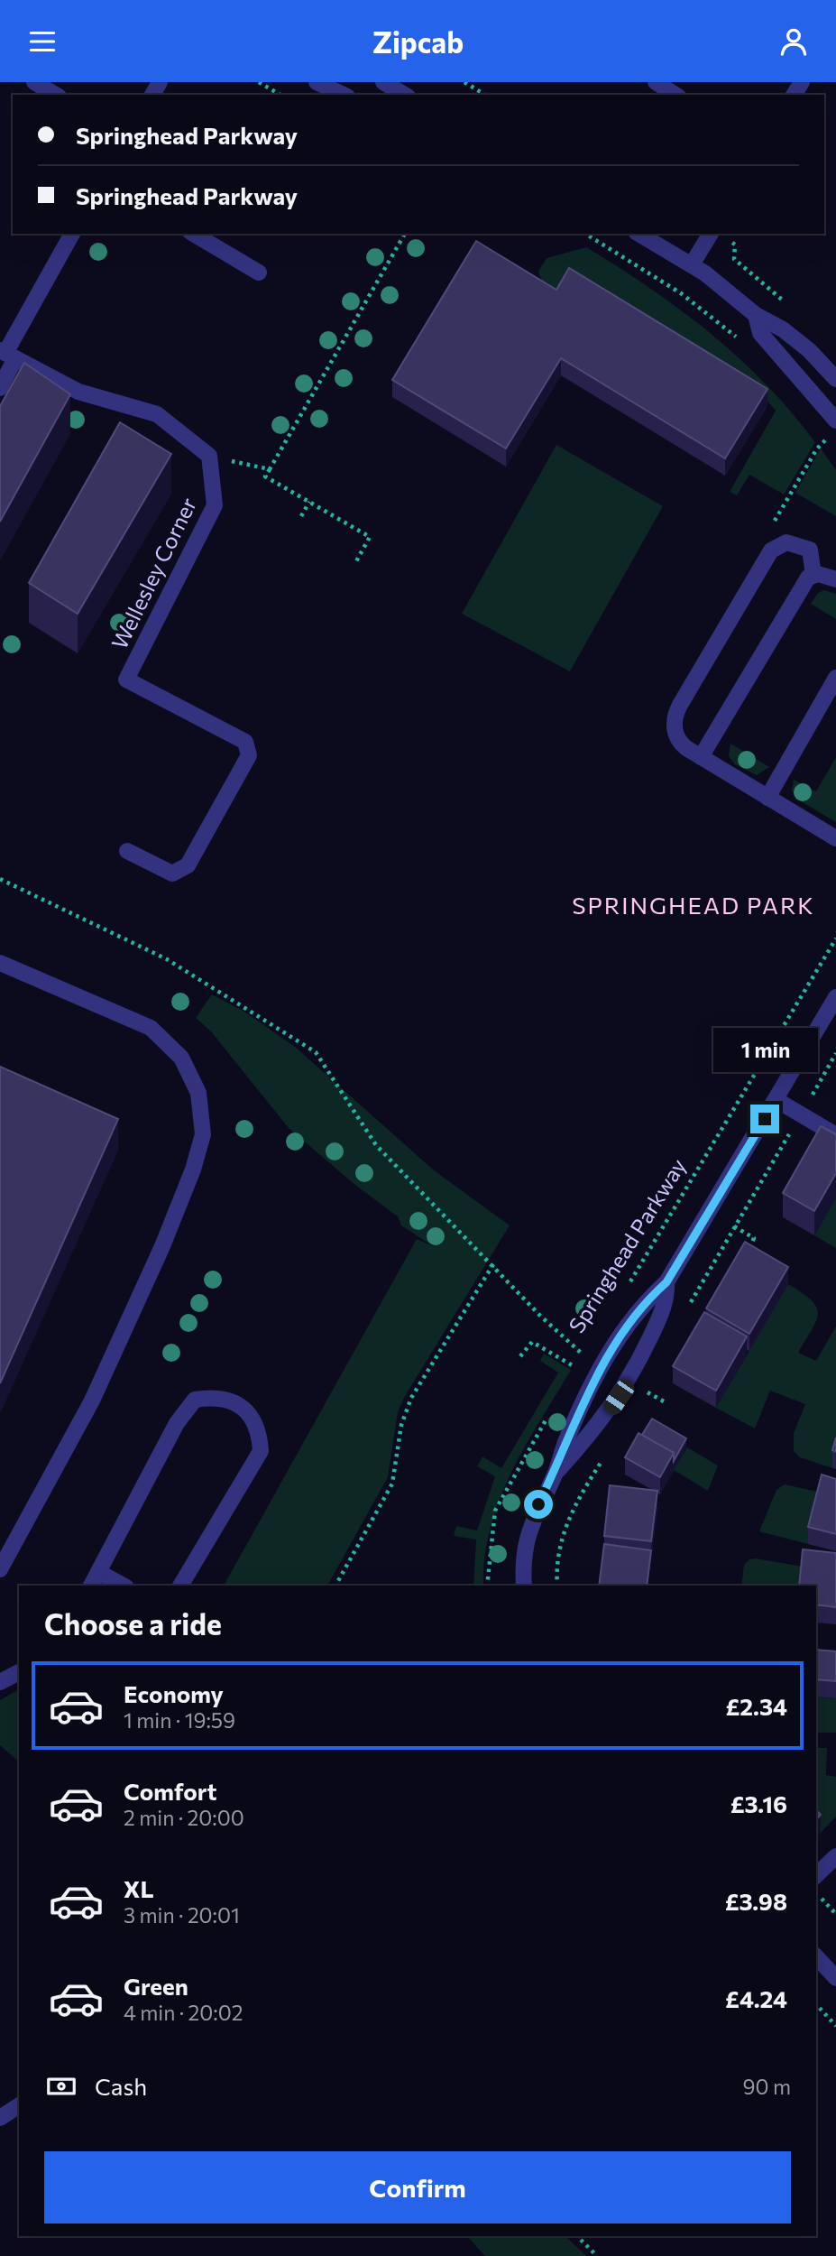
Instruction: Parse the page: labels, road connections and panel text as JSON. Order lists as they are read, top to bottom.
{
  "streets": {
    "street": ["Wellesley Corner", "Springhead Parkway"]
  },
  "districts": ["SPRINGHEAD PARK"],
  "page": {
    "header": "Zipcab",
    "banner": ["Springhead Parkway", "Springhead Parkway"],
    "bubble": "1 min",
    "heading": "Choose a ride",
    "list": [
      {
        "name": "Economy",
        "note": "1 min · 19:59",
        "value": "£2.34"
      },
      {
        "name": "Comfort",
        "note": "2 min · 20:00",
        "value": "£3.16"
      },
      {
        "name": "XL",
        "note": "3 min · 20:01",
        "value": "£3.98"
      },
      {
        "name": "Green",
        "note": "4 min · 20:02",
        "value": "£4.24"
      }
    ],
    "pay": ["Cash", "90 m"],
    "buttons": "Confirm"
  }
}
